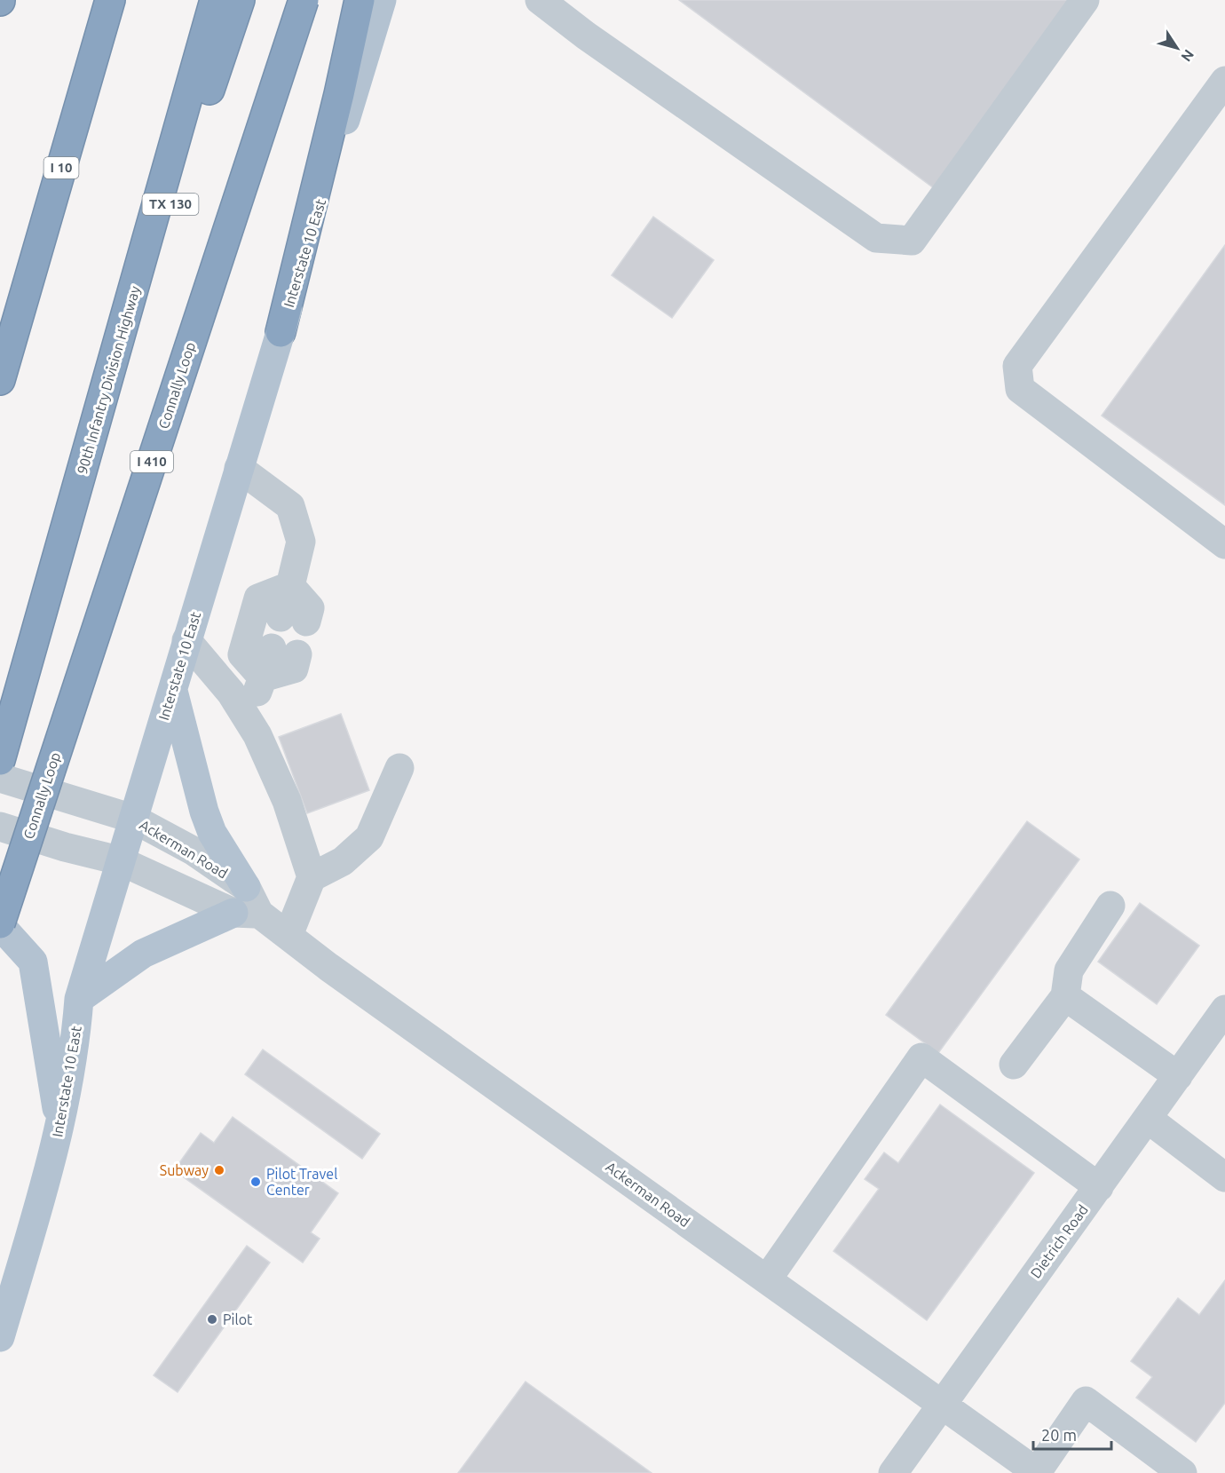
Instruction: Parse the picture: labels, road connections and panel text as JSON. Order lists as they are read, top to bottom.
{
  "streets": {
    "highway": [
      "I 10",
      "TX 130",
      "90th Infantry Division Highway",
      "Connally Loop",
      "I 410"
    ],
    "main road": ["Interstate 10 East"],
    "street": ["Ackerman Road", "Dietrich Road"]
  },
  "crossings": [
    ["TX 130", "90th Infantry Division Highway"],
    ["Interstate 10 East", "Ackerman Road"],
    ["Ackerman Road", "Dietrich Road"]
  ],
  "places": ["Subway", "Pilot Travel Center", "Pilot"],
  "scale_bar": "20 m",
  "north": "bottom right"
}
